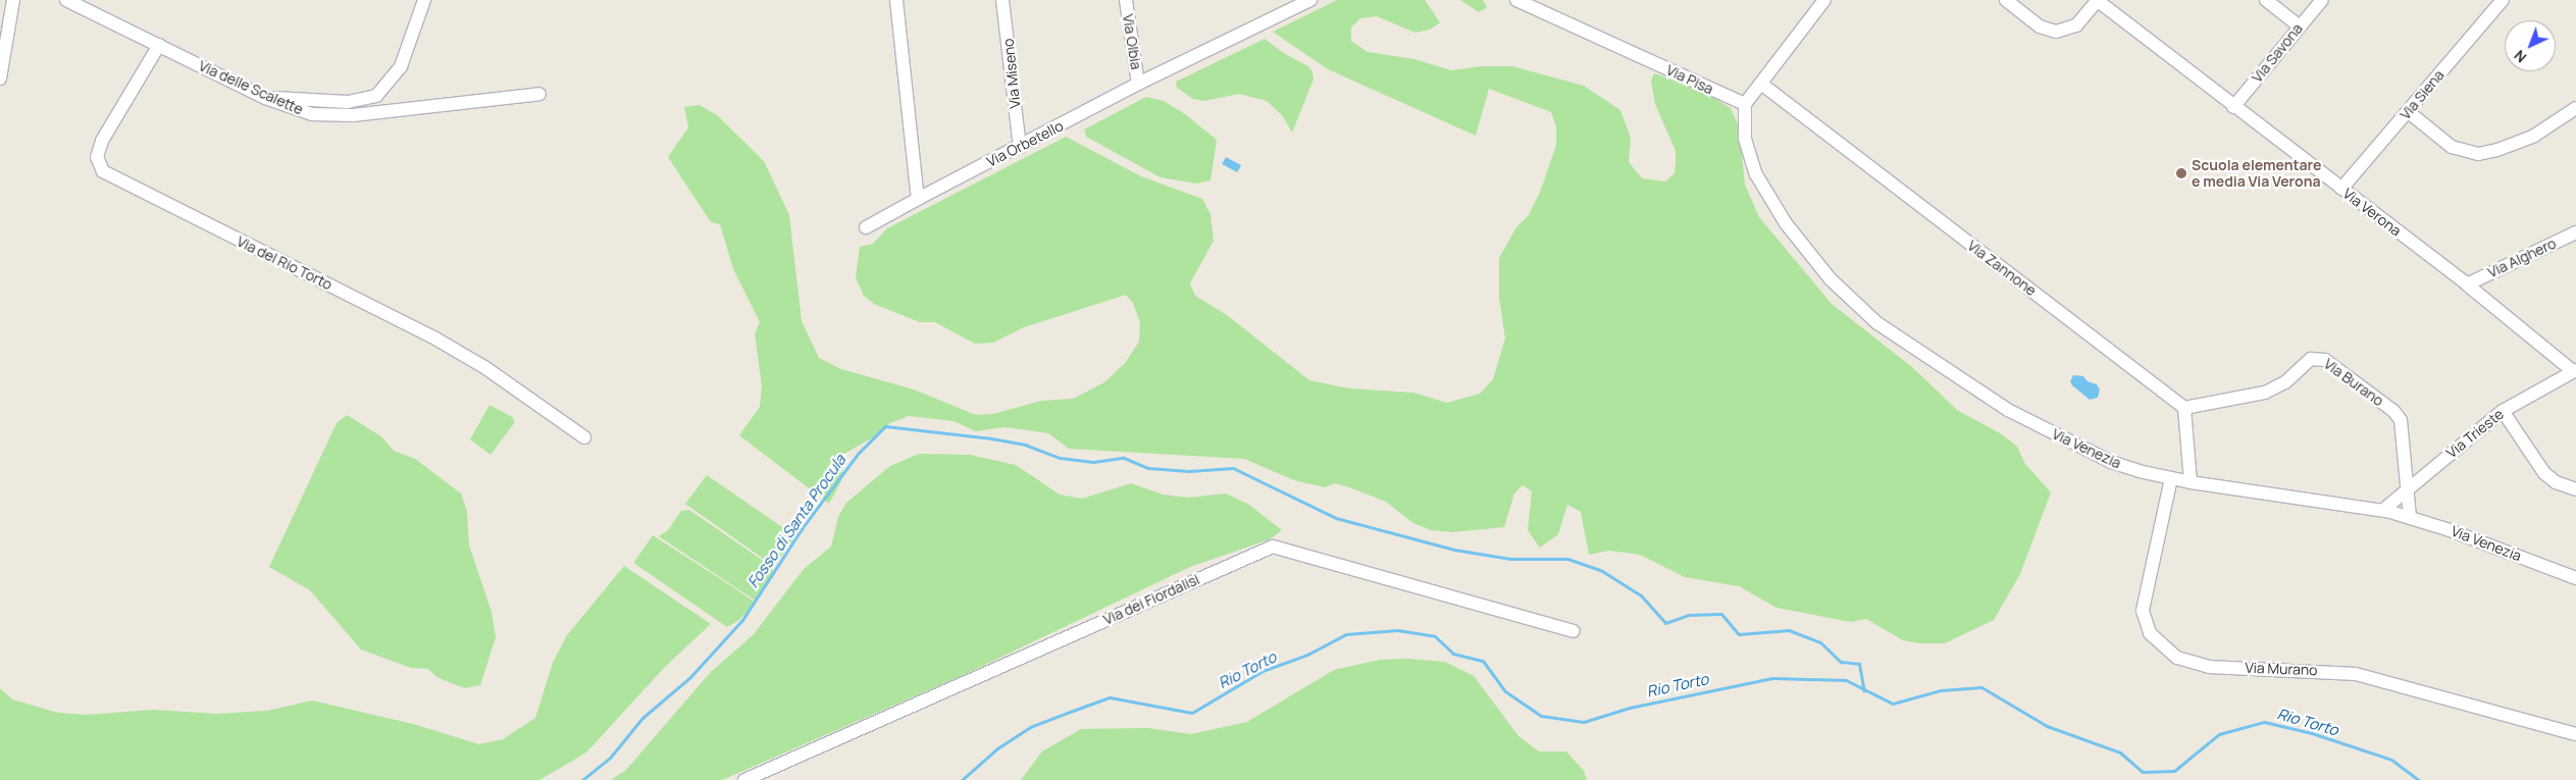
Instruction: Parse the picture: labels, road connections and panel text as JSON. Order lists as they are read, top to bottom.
{
  "streets": {
    "street": [
      "Via Olbia",
      "Via Savona",
      "Via Miseno",
      "Via Pisa",
      "Via delle Scalette",
      "Via Siena",
      "Via Orbetello",
      "Via Verona",
      "Via Alghero",
      "Via del Rio Torto",
      "Via Zannone",
      "Via Burano",
      "Via Trieste",
      "Via Venezia",
      "Via dei Fiordalisi",
      "Via Murano"
    ]
  },
  "crossings": [
    ["Via Olbia", "Via Orbetello"],
    ["Via Savona", "Via Verona"],
    ["Via Miseno", "Via Orbetello"],
    ["Via Pisa", "Via Venezia"],
    ["Via delle Scalette", "Via del Rio Torto"],
    ["Via Siena", "Via Verona"],
    ["Via Verona", "Via Alghero"],
    ["Via Verona", "Via Trieste"],
    ["Via Zannone", "Via Burano"],
    ["Via Burano", "Via Trieste"],
    ["Via Burano", "Via Venezia"],
    ["Via Trieste", "Via Venezia"],
    ["Via Venezia", "Via Murano"]
  ],
  "water": ["Fosso di Santa Procula", "Rio Torto"],
  "places": ["Scuola elementare e media Via Verona"],
  "north": "bottom left"
}
